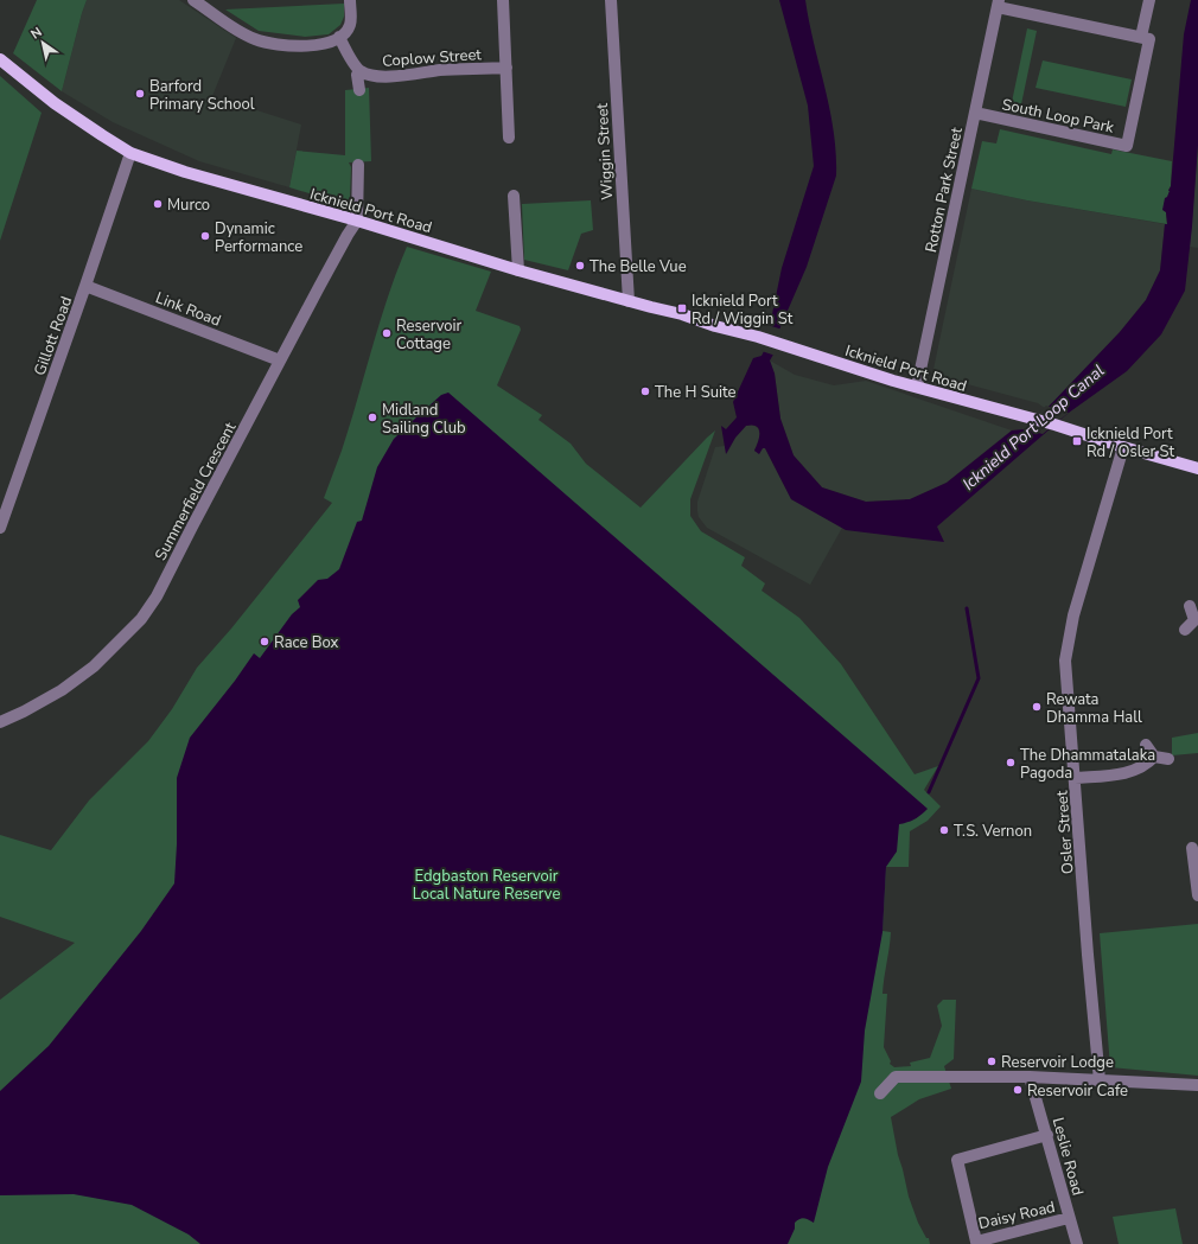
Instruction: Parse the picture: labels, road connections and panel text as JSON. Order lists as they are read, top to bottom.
{
  "streets": {
    "main road": ["Icknield Port Road"],
    "street": [
      "Coplow Street",
      "South Loop Park",
      "Wiggin Street",
      "Rotton Park Street",
      "Link Road",
      "Gillott Road",
      "Summerfield Crescent",
      "Osler Street",
      "Leslie Road",
      "Daisy Road"
    ]
  },
  "crossings": [
    ["South Loop Park", "Rotton Park Street"],
    ["Wiggin Street", "Icknield Port Road"],
    ["Rotton Park Street", "Icknield Port Road"],
    ["Icknield Port Road", "Gillott Road"],
    ["Icknield Port Road", "Summerfield Crescent"],
    ["Icknield Port Road", "Osler Street"],
    ["Link Road", "Gillott Road"],
    ["Link Road", "Summerfield Crescent"],
    ["Leslie Road", "Daisy Road"]
  ],
  "water": ["Icknield Port Loop Canal"],
  "parks": ["Edgbaston Reservoir Local Nature Reserve"],
  "places": {
    "other": [
      "Barford Primary School",
      "Murco",
      "Dynamic Performance",
      "The Belle Vue",
      "Reservoir Cottage",
      "The H Suite",
      "Midland Sailing Club",
      "Race Box",
      "Rewata Dhamma Hall",
      "The Dhammatalaka Pagoda",
      "T.S. Vernon",
      "Reservoir Lodge",
      "Reservoir Cafe"
    ],
    "transit": ["Icknield Port Rd / Wiggin St", "Icknield Port Rd / Osler St"]
  },
  "north": "top left"
}
